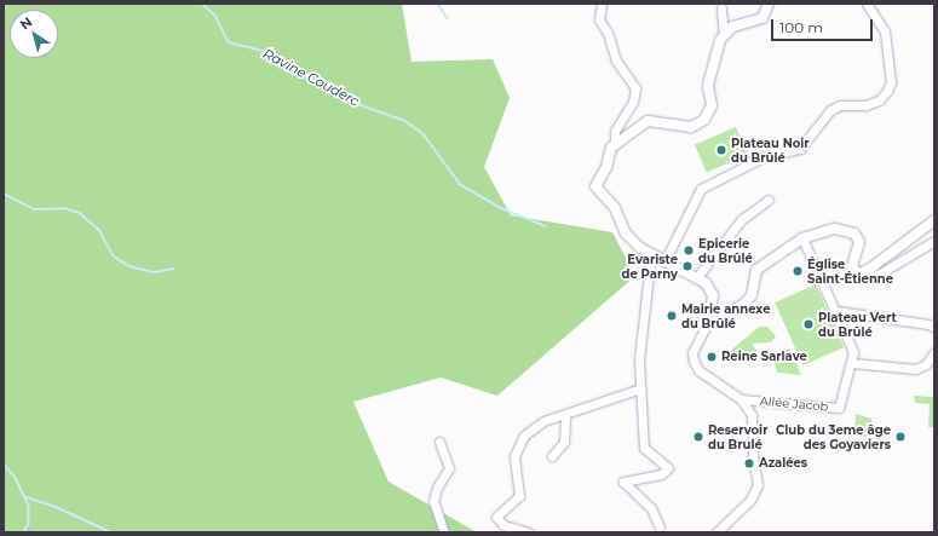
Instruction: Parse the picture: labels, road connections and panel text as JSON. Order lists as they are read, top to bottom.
{
  "streets": {
    "street": ["Allée Jacob"]
  },
  "water": ["Ravine Couderc"],
  "places": [
    "Plateau Noir du Brûlé",
    "Epicerie du Brûlé",
    "Evariste de Parny",
    "Église Saint-Étienne",
    "Mairie annexe du Brûlé",
    "Plateau Vert du Brûlé",
    "Reine Sarlave",
    "Reservoir du Brulé",
    "Club du 3eme âge des Goyaviers",
    "Azalées"
  ],
  "scale_bar": "100 m",
  "north": "top left"
}
